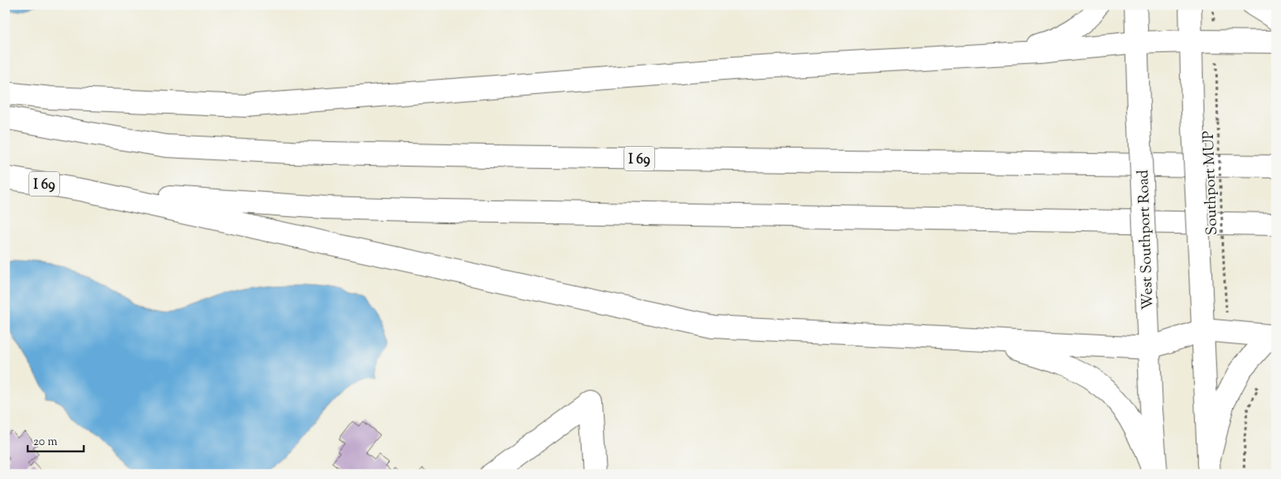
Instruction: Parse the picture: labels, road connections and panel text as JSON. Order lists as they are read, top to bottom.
{
  "streets": {
    "main road": ["I 69", "West Southport Road"],
    "path": ["Southport MUP"]
  },
  "scale_bar": "20 m"
}
